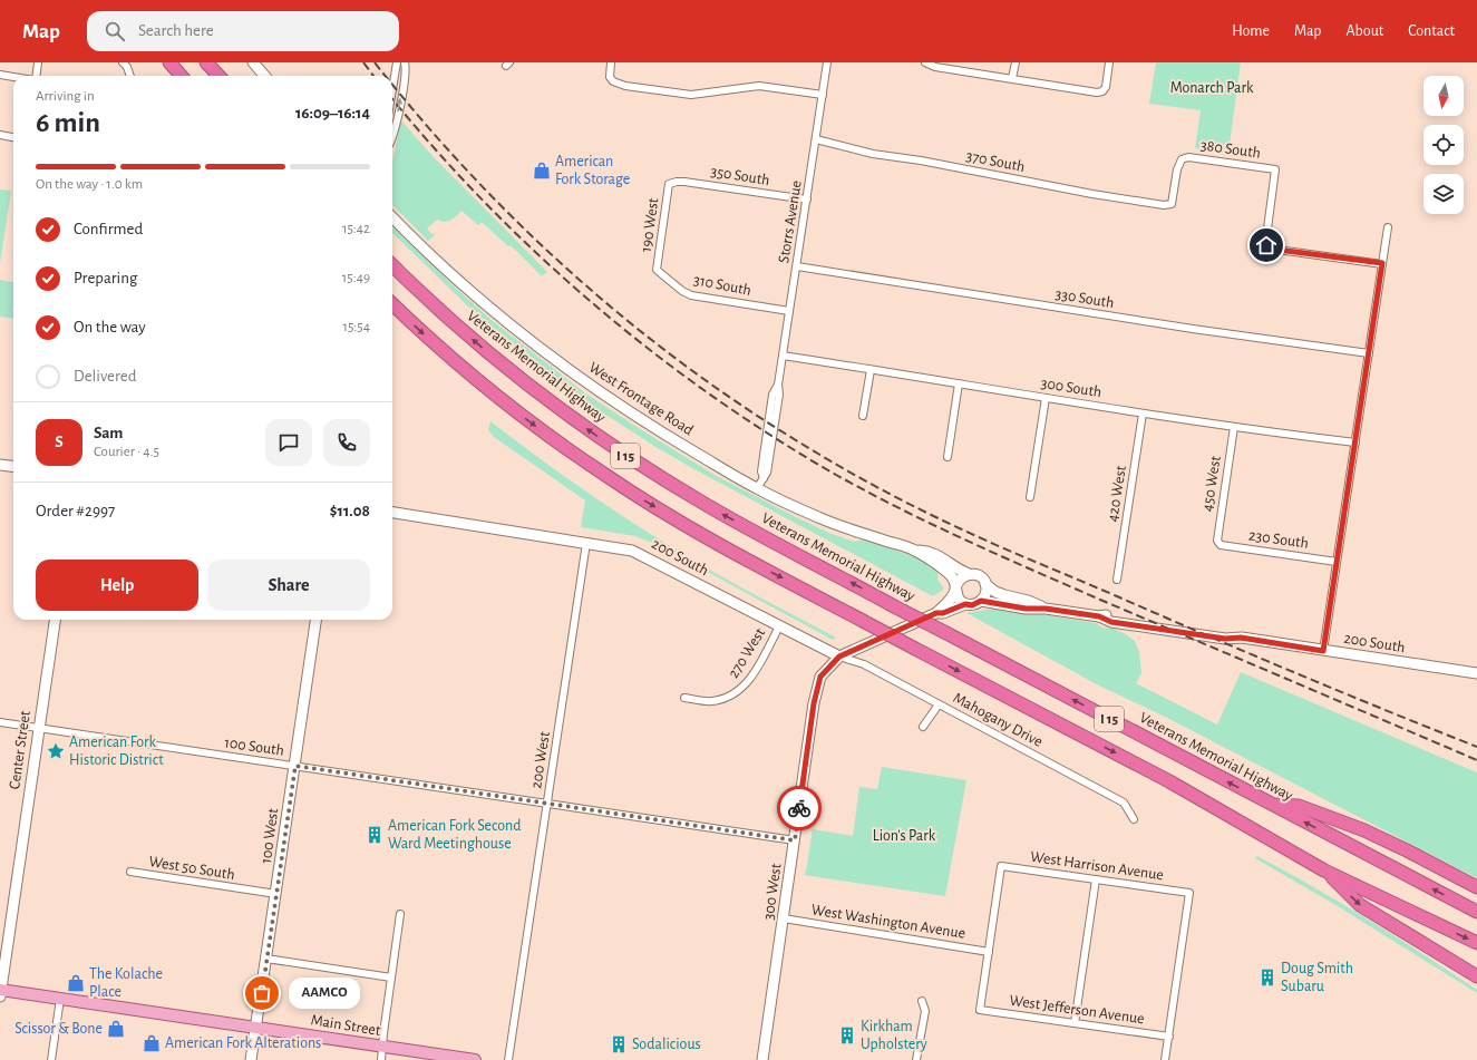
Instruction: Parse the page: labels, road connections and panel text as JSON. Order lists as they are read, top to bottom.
{
  "streets": {
    "highway": ["Veterans Memorial Highway", "I 15"],
    "main road": ["Main Street"],
    "street": [
      "380 South",
      "370 South",
      "350 South",
      "Storrs Avenue",
      "190 West",
      "310 South",
      "330 South",
      "300 South",
      "West Frontage Road",
      "450 West",
      "420 West",
      "230 South",
      "200 South",
      "270 West",
      "Mahogany Drive",
      "100 South",
      "Center Street",
      "200 West",
      "100 West",
      "West Harrison Avenue",
      "West 50 South",
      "300 West",
      "West Washington Avenue",
      "West Jefferson Avenue"
    ]
  },
  "crossings": [
    ["380 South", "370 South"],
    ["370 South", "Storrs Avenue"],
    ["350 South", "Storrs Avenue"],
    ["350 South", "190 West"],
    ["Storrs Avenue", "310 South"],
    ["Storrs Avenue", "330 South"],
    ["Storrs Avenue", "300 South"],
    ["Storrs Avenue", "West Frontage Road"],
    ["190 West", "310 South"],
    ["300 South", "450 West"],
    ["300 South", "420 West"],
    ["West Frontage Road", "200 South"],
    ["450 West", "230 South"],
    ["200 South", "270 West"],
    ["200 South", "Mahogany Drive"],
    ["200 South", "200 West"],
    ["200 South", "300 West"],
    ["Mahogany Drive", "300 West"],
    ["100 South", "Center Street"],
    ["100 South", "200 West"],
    ["100 South", "100 West"],
    ["100 South", "300 West"],
    ["Center Street", "Main Street"],
    ["100 West", "West 50 South"],
    ["100 West", "Main Street"],
    ["West Harrison Avenue", "West Washington Avenue"],
    ["West Harrison Avenue", "West Jefferson Avenue"],
    ["300 West", "West Washington Avenue"],
    ["West Washington Avenue", "West Jefferson Avenue"]
  ],
  "parks": ["Monarch Park", "Lion's Park"],
  "places": {
    "shop": [
      "American Fork Storage",
      "The Kolache Place",
      "Scissor & Bone",
      "American Fork Alterations"
    ],
    "place": ["American Fork Historic District"],
    "building": [
      "American Fork Second Ward Meetinghouse",
      "Doug Smith Subaru",
      "Kirkham Upholstery",
      "Sodalicious"
    ],
    "other": ["AAMCO"]
  },
  "north": "bottom",
  "page": {
    "header": "Map",
    "search": "Search here",
    "nav": [
      "Home",
      "Map",
      "About",
      "Contact"
    ],
    "heading": ["6 min", "Arriving in", "16:09–16:14"],
    "panel": [
      "Sam",
      "Courier · 4.5",
      "Order #2997",
      "$11.08"
    ],
    "bar": "On the way · 1.0 km",
    "list": [
      ["Confirmed", "15:42"],
      ["Preparing", "15:49"],
      ["On the way", "15:54"],
      "Delivered"
    ],
    "round": "S",
    "buttons": ["Help", "Share"],
    "bubble": "AAMCO"
  }
}
